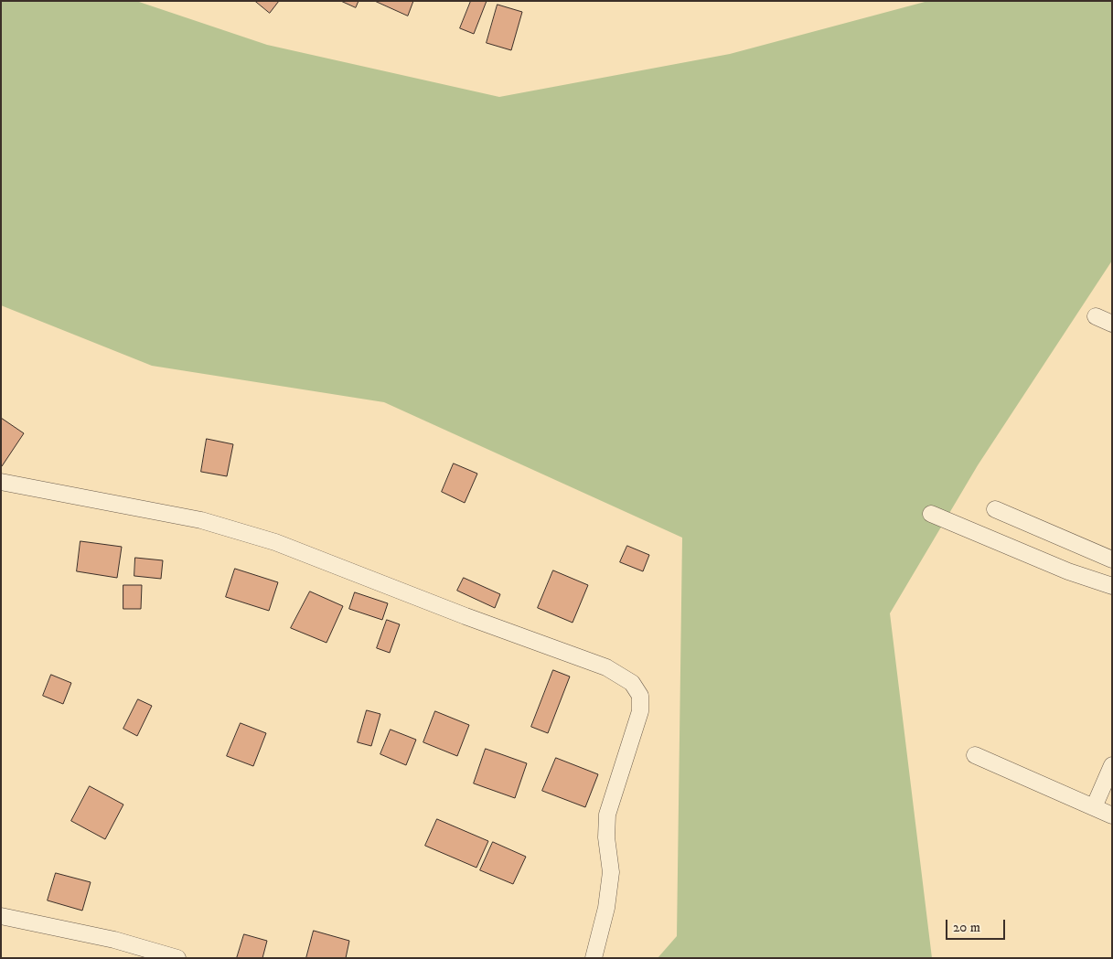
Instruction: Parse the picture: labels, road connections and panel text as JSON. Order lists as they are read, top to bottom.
{
  "scale_bar": "20 m"
}
